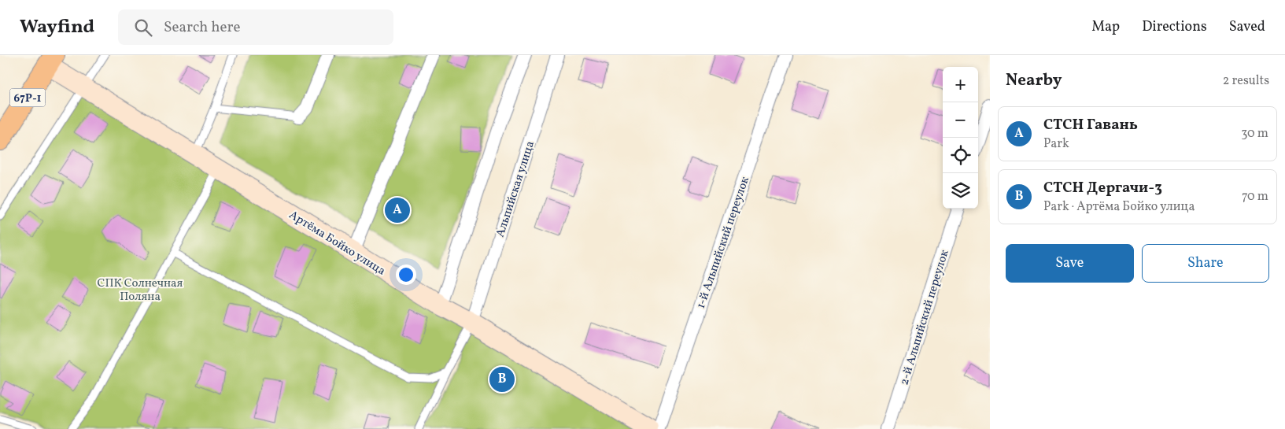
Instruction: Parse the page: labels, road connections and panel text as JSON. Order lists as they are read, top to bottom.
{
  "streets": {
    "main road": ["67Р-1", "Артёма Бойко улица"],
    "street": ["Альпийская улица", "1-й Альпийский переулок", "2-й Альпийский переулок"]
  },
  "crossings": [
    ["67Р-1", "Артёма Бойко улица"],
    ["Альпийская улица", "Артёма Бойко улица"]
  ],
  "parks": ["СПК Солнечная Поляна"],
  "page": {
    "header": "Wayfind",
    "search": "Search here",
    "nav": ["Map", "Directions", "Saved"],
    "heading": ["Nearby", "2 results"],
    "map_buttons": ["+", "−"],
    "list": [
      {
        "mark": "A",
        "name": "СТСН Гавань",
        "note": "Park",
        "value": "30 m"
      },
      {
        "mark": "B",
        "name": "СТСН Дергачи-3",
        "note": "Park · Артёма Бойко улица",
        "value": "70 m"
      }
    ],
    "pins": ["A", "B"],
    "buttons": ["Save", "Share"]
  }
}
